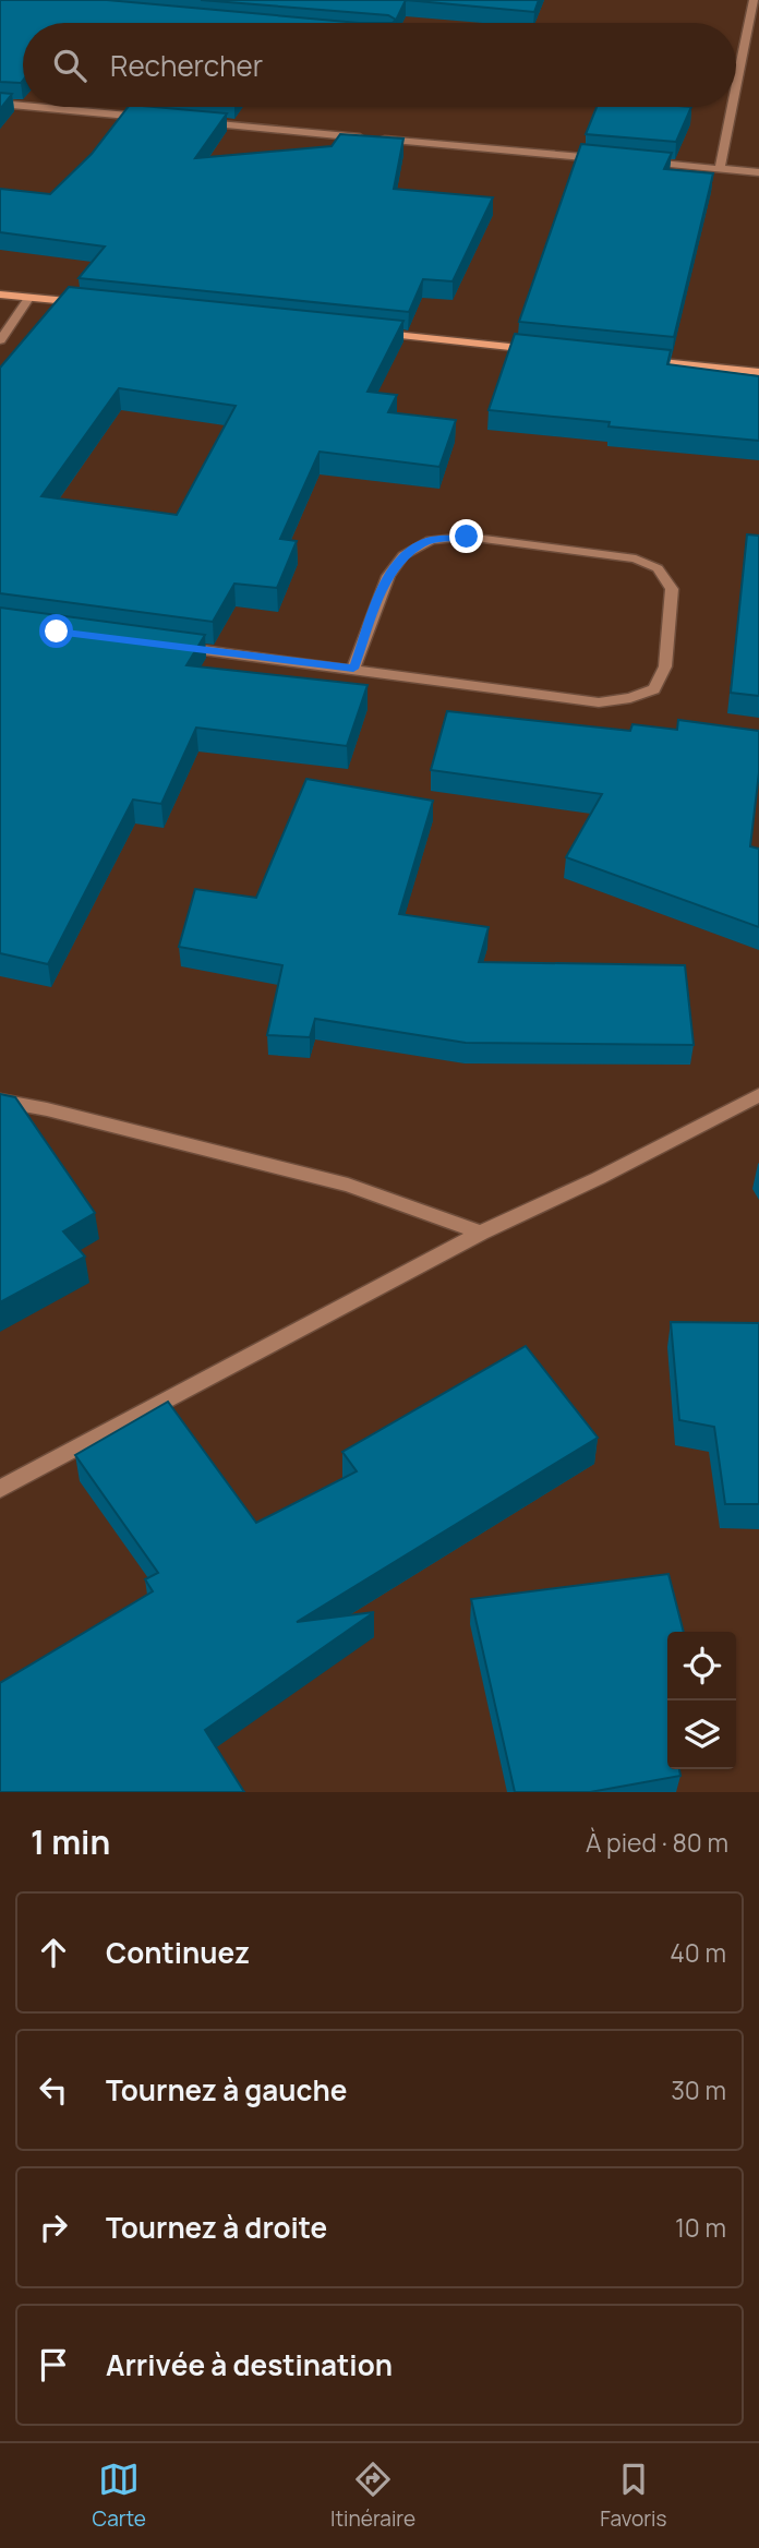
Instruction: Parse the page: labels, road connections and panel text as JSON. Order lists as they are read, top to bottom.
{
  "page": {
    "search": "Rechercher",
    "heading": ["1 min", "À pied · 80 m"],
    "list": [
      ["Continuez", "40 m"],
      ["Tournez à gauche", "30 m"],
      ["Tournez à droite", "10 m"],
      "Arrivée à destination"
    ],
    "nav": ["Carte", "Itinéraire", "Favoris"]
  }
}
